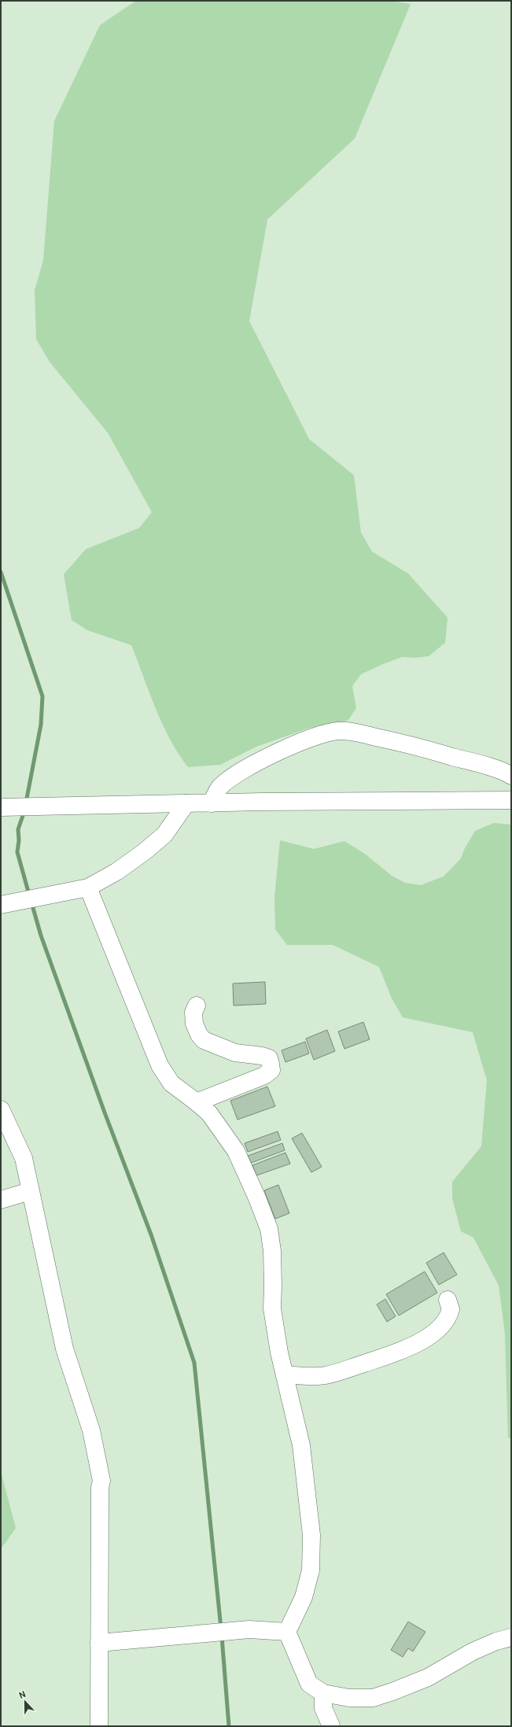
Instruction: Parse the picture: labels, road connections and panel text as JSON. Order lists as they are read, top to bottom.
{
  "north": "top"
}
